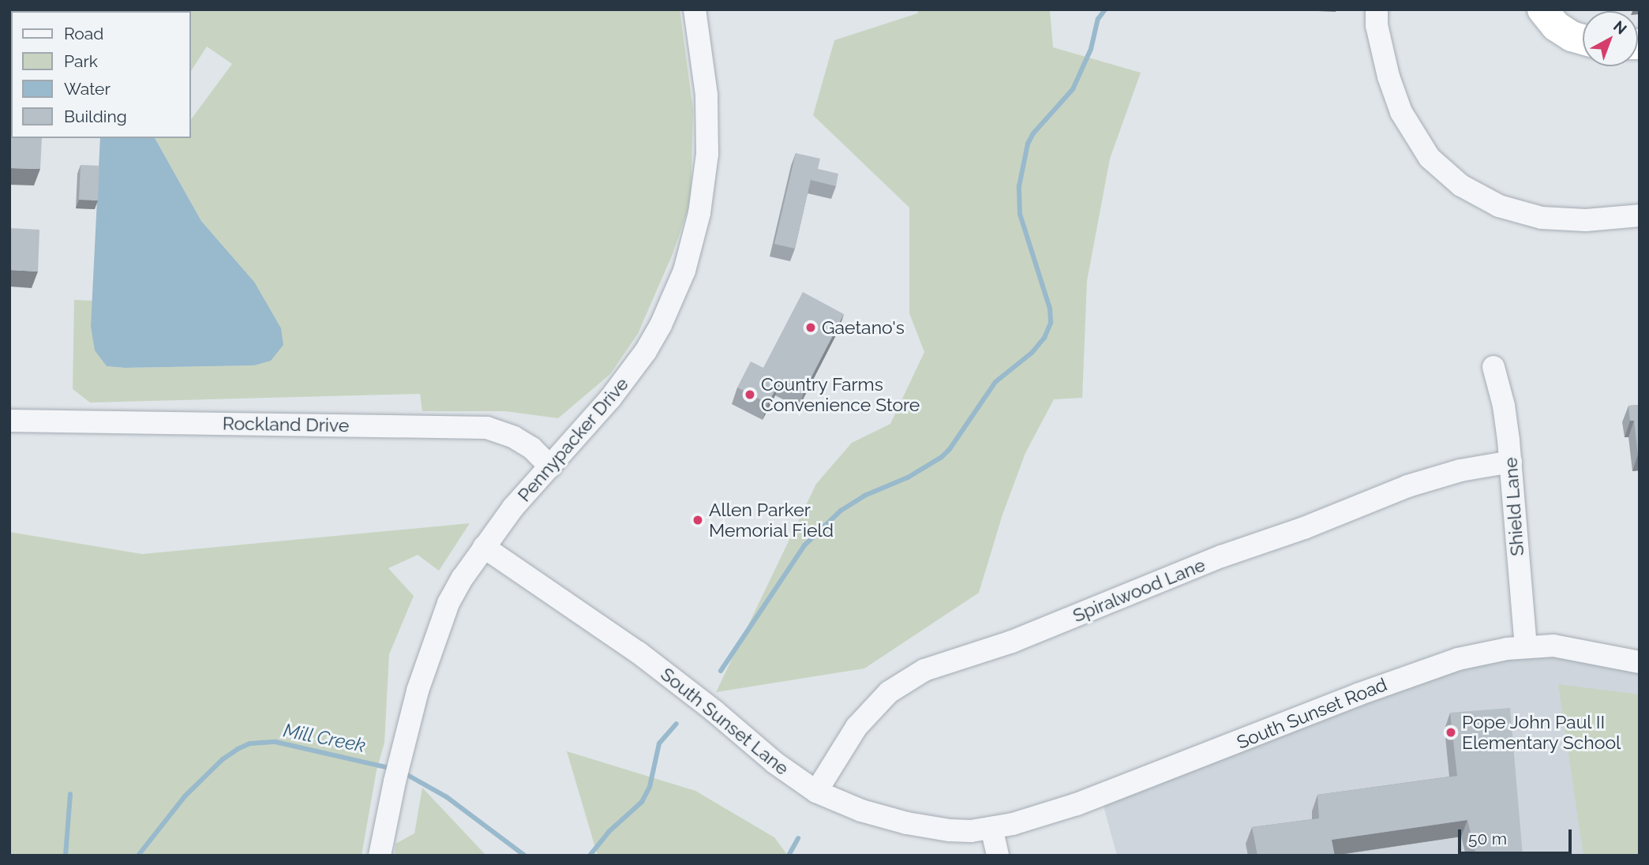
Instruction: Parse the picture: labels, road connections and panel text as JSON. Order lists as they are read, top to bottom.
{
  "streets": {
    "street": [
      "Rockland Drive",
      "Pennypacker Drive",
      "Shield Lane",
      "Spiralwood Lane",
      "South Sunset Road",
      "South Sunset Lane"
    ]
  },
  "crossings": [
    ["Rockland Drive", "Pennypacker Drive"],
    ["Pennypacker Drive", "South Sunset Lane"],
    ["Shield Lane", "Spiralwood Lane"],
    ["Shield Lane", "South Sunset Road"],
    ["Spiralwood Lane", "South Sunset Lane"],
    ["South Sunset Road", "South Sunset Lane"]
  ],
  "water": ["Mill Creek"],
  "places": [
    "Gaetano's",
    "Country Farms Convenience Store",
    "Allen Parker Memorial Field",
    "Pope John Paul II Elementary School"
  ],
  "legend": [
    "Road",
    "Park",
    "Water",
    "Building"
  ],
  "scale_bar": "50 m",
  "north": "top right"
}
